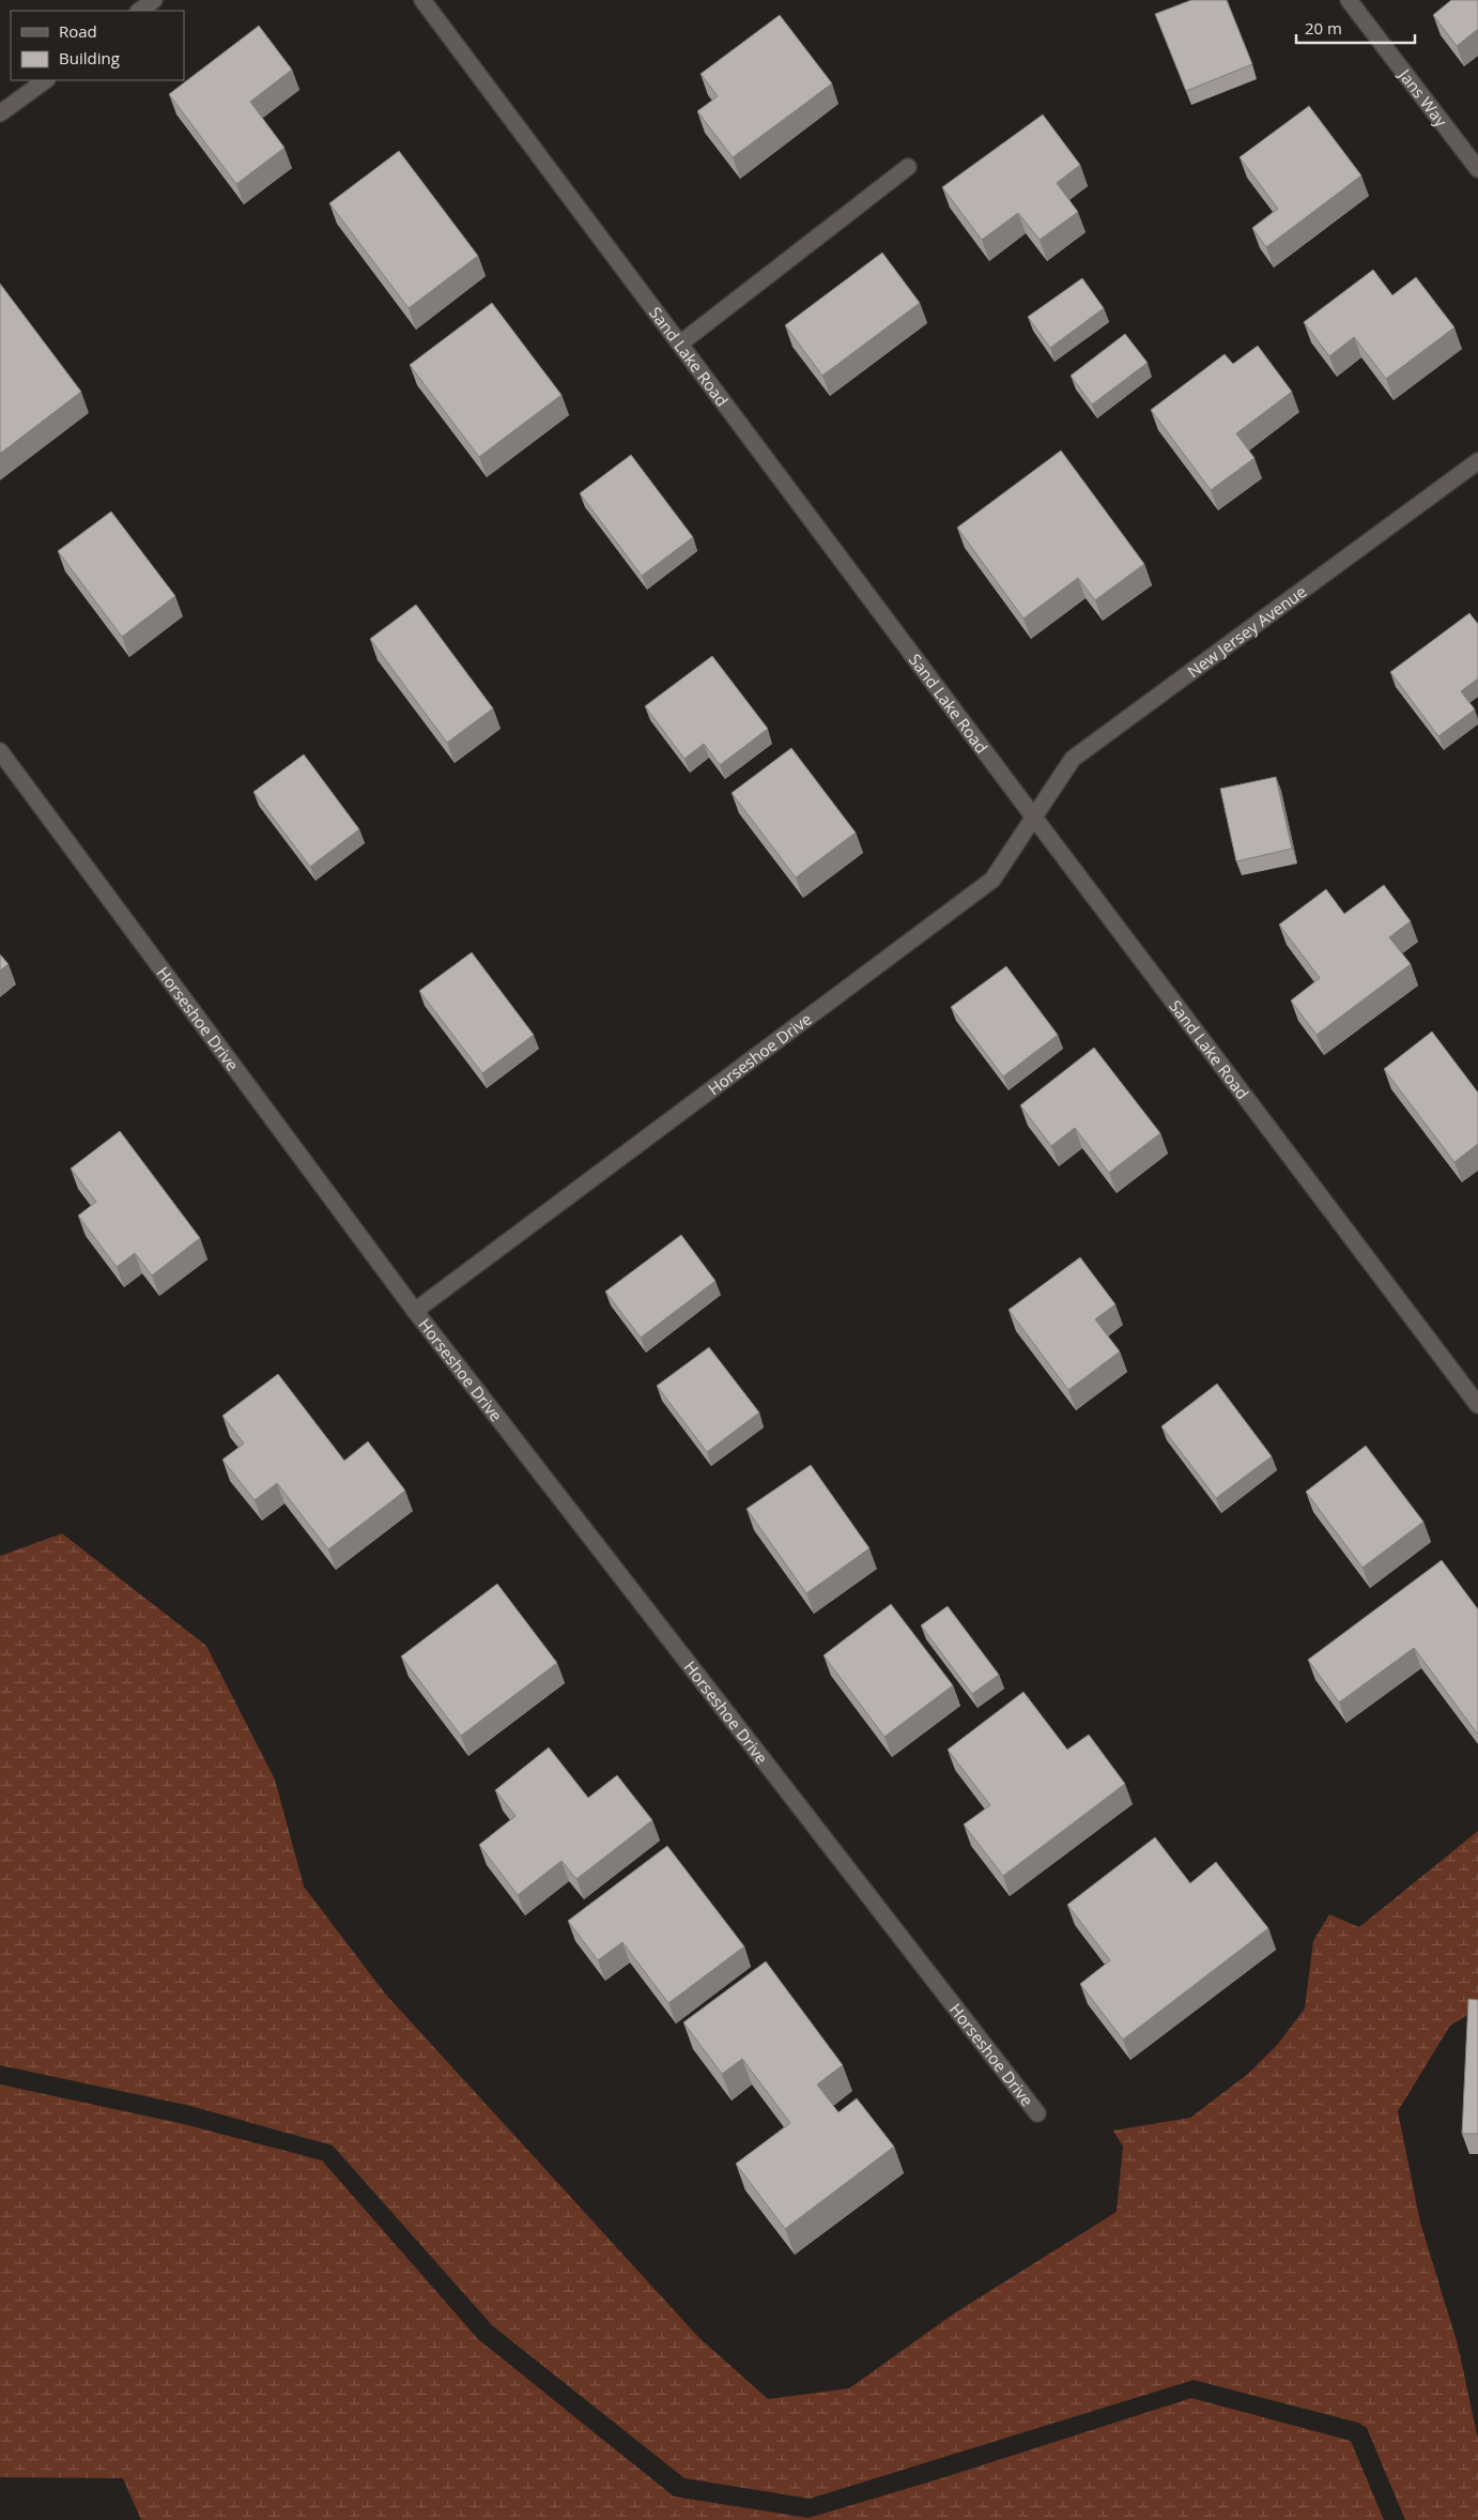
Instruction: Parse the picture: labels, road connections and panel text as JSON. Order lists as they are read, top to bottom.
{
  "streets": {
    "street": [
      "Jans Way",
      "Sand Lake Road",
      "New Jersey Avenue",
      "Horseshoe Drive"
    ]
  },
  "crossings": [
    ["Sand Lake Road", "New Jersey Avenue"],
    ["Sand Lake Road", "Horseshoe Drive"],
    ["New Jersey Avenue", "Horseshoe Drive"]
  ],
  "legend": ["Road", "Building"],
  "scale_bar": "20 m"
}
